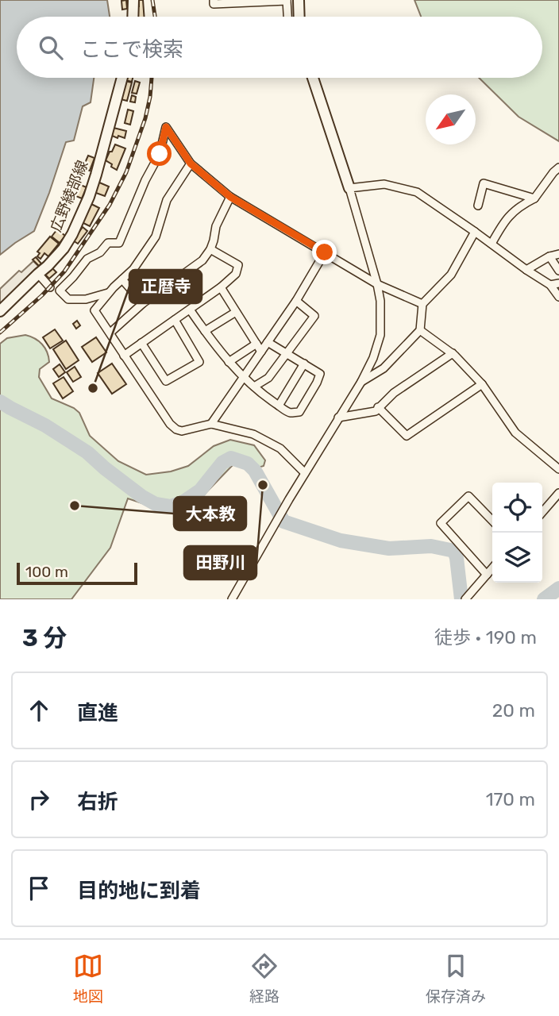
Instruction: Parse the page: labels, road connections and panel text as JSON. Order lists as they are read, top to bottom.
{
  "streets": {
    "main road": ["広野綾部線"]
  },
  "places": ["正暦寺", "田野川", "大本教"],
  "scale_bar": "100 m",
  "north": "bottom left",
  "page": {
    "search": "ここで検索",
    "scale": "100 m",
    "heading": ["3 分", "徒歩 · 190 m"],
    "list": [
      ["直進", "20 m"],
      ["右折", "170 m"],
      "目的地に到着"
    ],
    "nav": ["地図", "経路", "保存済み"]
  }
}
